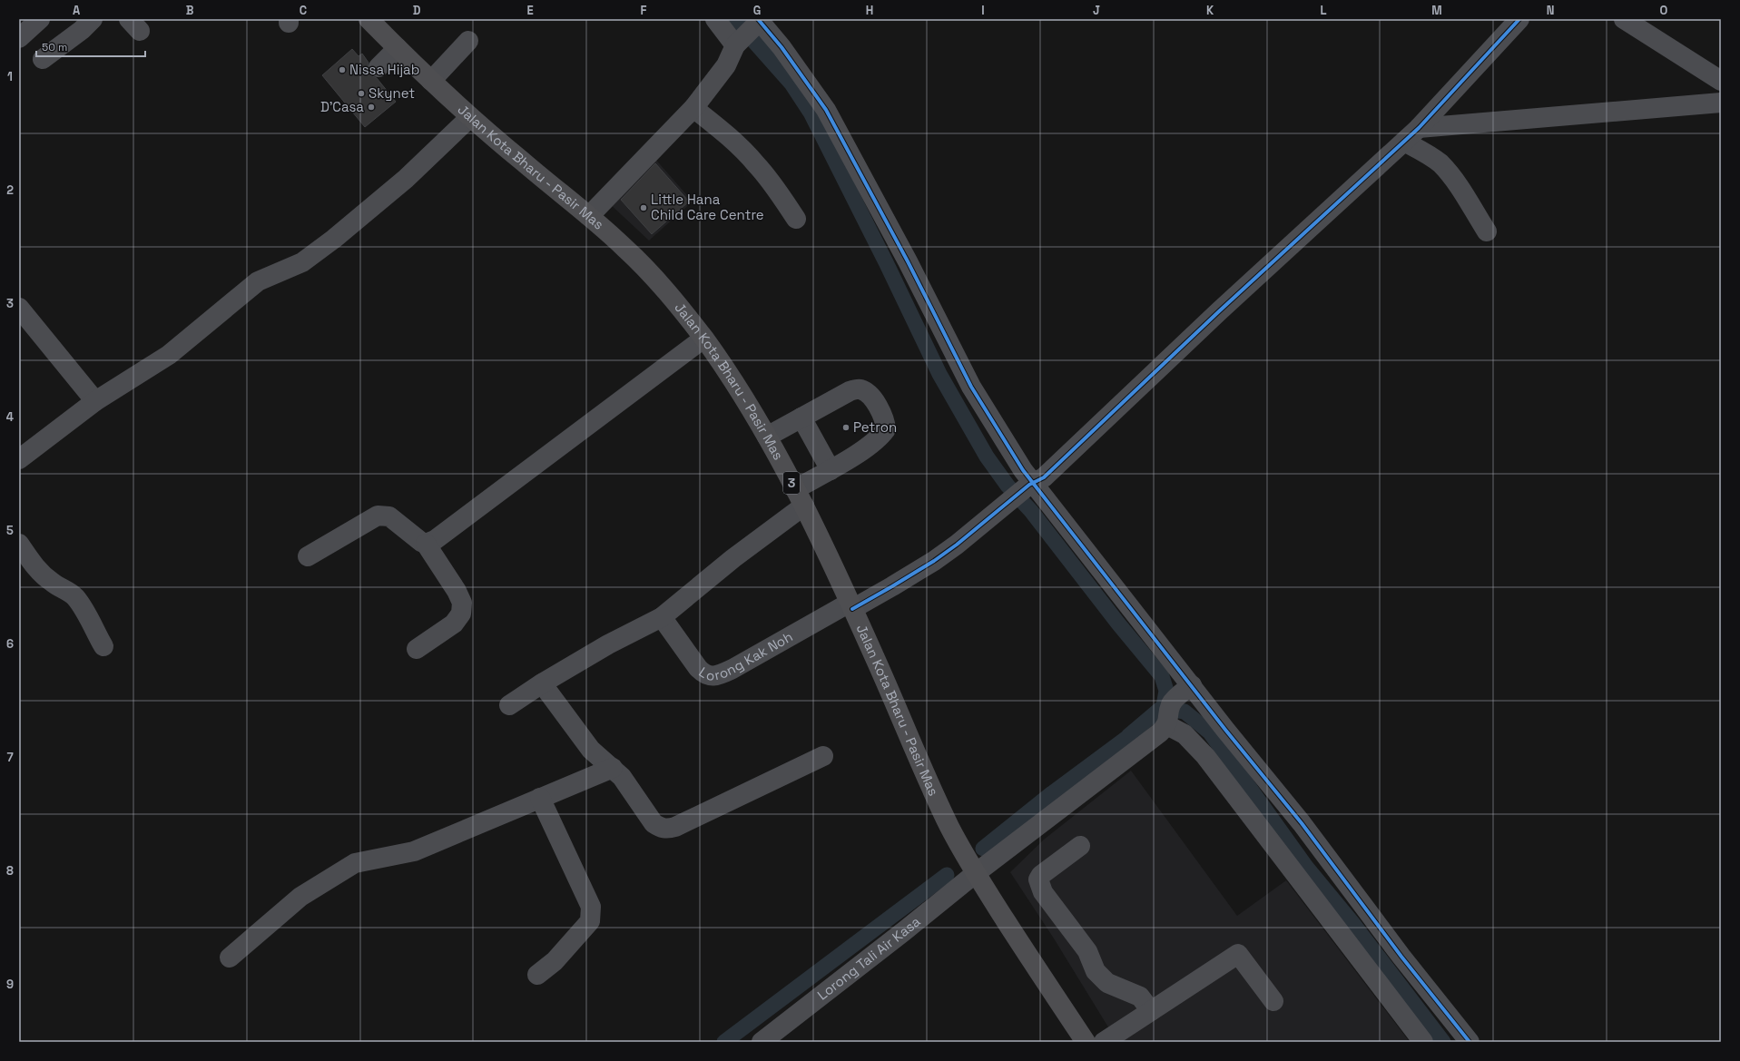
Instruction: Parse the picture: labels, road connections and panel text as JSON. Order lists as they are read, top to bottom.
{
  "streets": {
    "highway": ["Jalan Kota Bharu - Pasir Mas", "3"],
    "street": ["Lorong Kak Noh", "Lorong Tali Air Kasa"]
  },
  "crossings": [
    ["Jalan Kota Bharu - Pasir Mas", "Lorong Kak Noh"],
    ["Jalan Kota Bharu - Pasir Mas", "Lorong Tali Air Kasa"]
  ],
  "places": [
    "Nissa Hijab",
    "Skynet",
    "D'Casa",
    "Little Hana Child Care Centre",
    "Petron"
  ],
  "scale_bar": "50 m",
  "grid": {
    "columns": [
      "A",
      "B",
      "C",
      "D",
      "E",
      "F",
      "G",
      "H",
      "I",
      "J",
      "K",
      "L",
      "M",
      "N",
      "O"
    ],
    "rows": [
      "1",
      "2",
      "3",
      "4",
      "5",
      "6",
      "7",
      "8",
      "9"
    ]
  }
}
